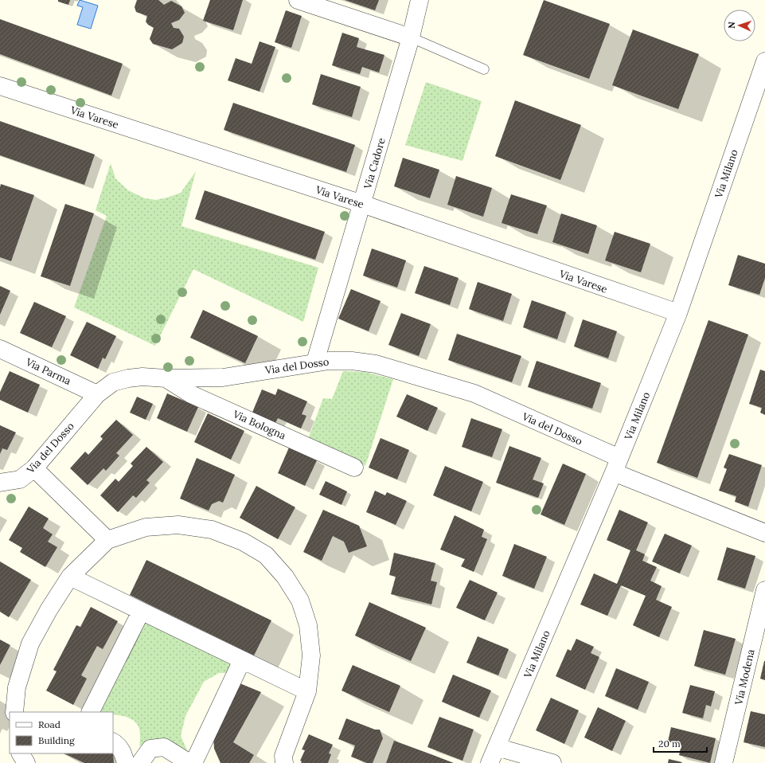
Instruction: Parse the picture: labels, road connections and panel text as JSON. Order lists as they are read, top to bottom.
{
  "streets": {
    "street": [
      "Via Varese",
      "Via Cadore",
      "Via Milano",
      "Via del Dosso",
      "Via Parma",
      "Via Bologna",
      "Via Modena"
    ]
  },
  "crossings": [
    ["Via Varese", "Via Cadore"],
    ["Via Varese", "Via Milano"],
    ["Via Cadore", "Via del Dosso"],
    ["Via Milano", "Via del Dosso"],
    ["Via del Dosso", "Via Parma"],
    ["Via del Dosso", "Via Bologna"]
  ],
  "legend": ["Road", "Building"],
  "scale_bar": "20 m",
  "north": "left"
}
